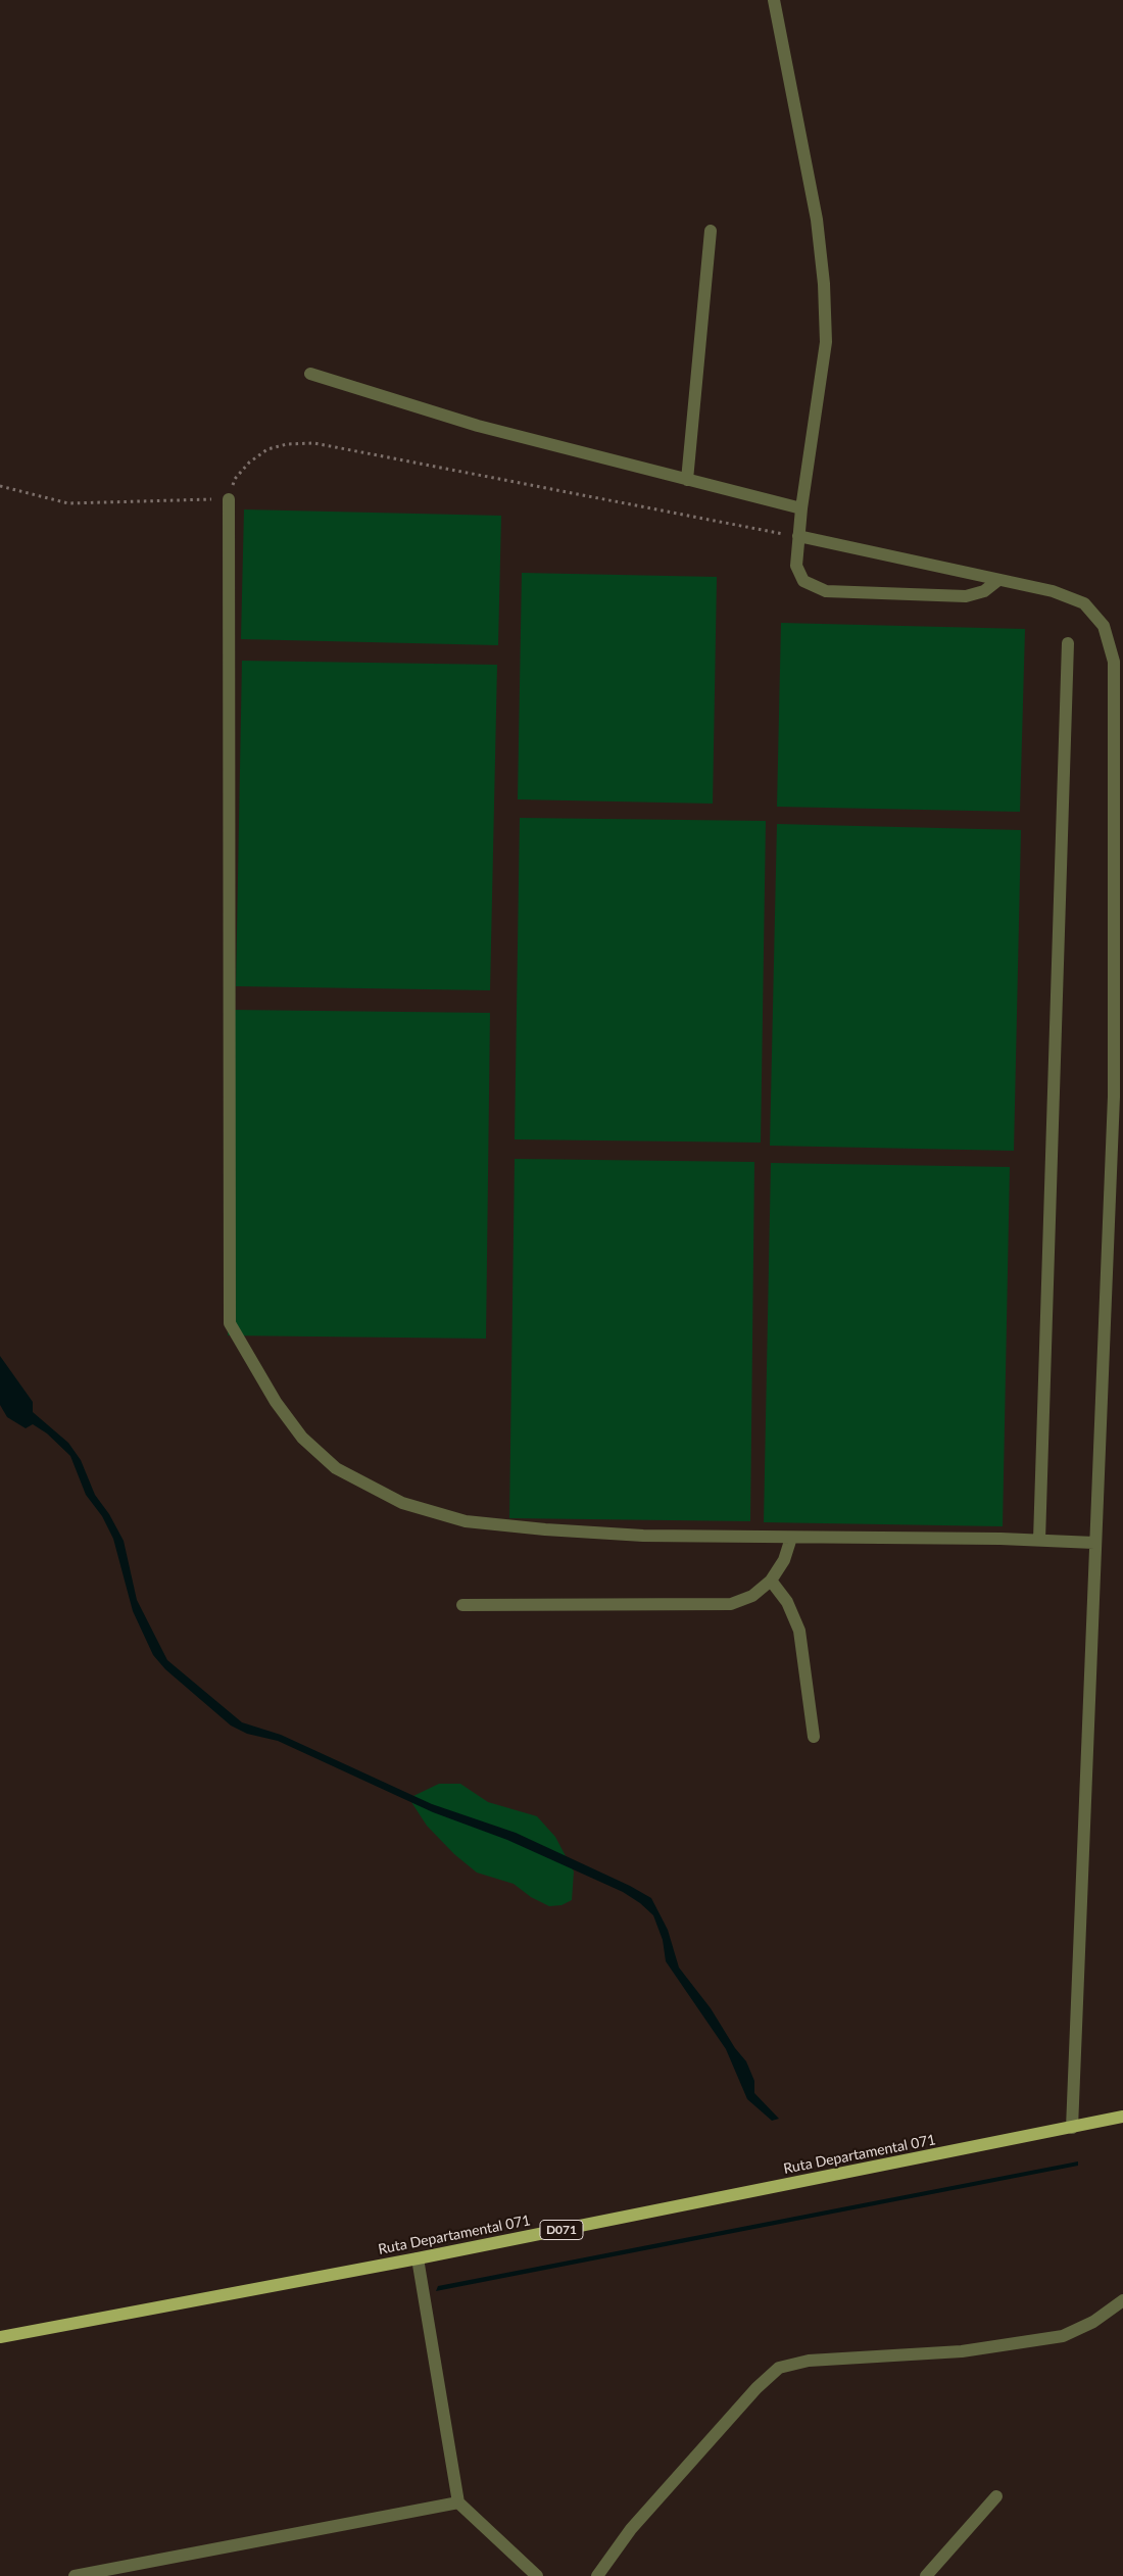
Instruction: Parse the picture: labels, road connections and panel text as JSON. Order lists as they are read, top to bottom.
{
  "streets": {
    "main road": ["Ruta Departamental 071", "D071"]
  }
}
